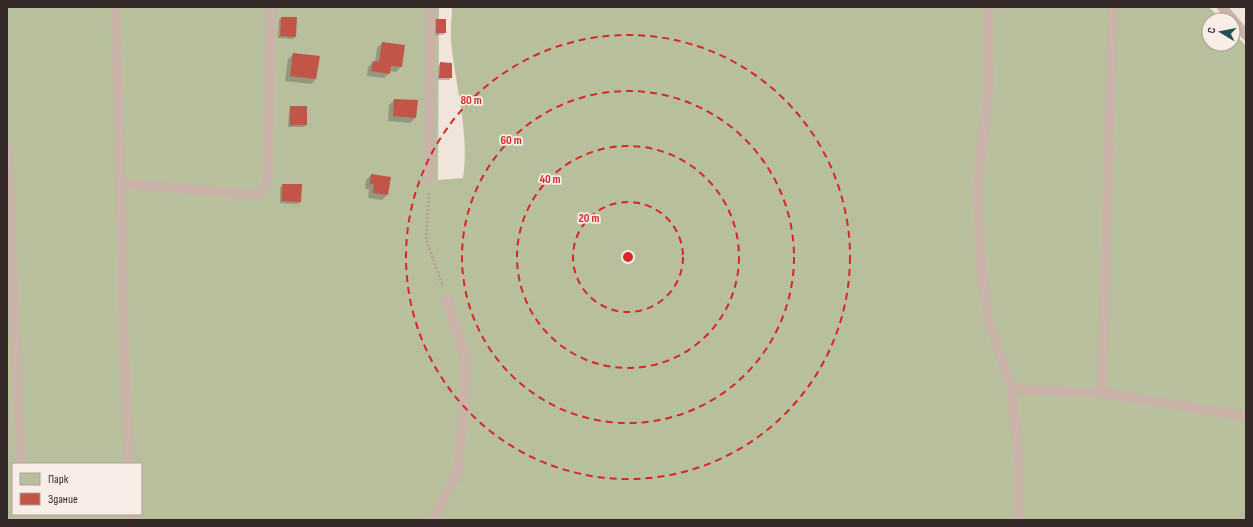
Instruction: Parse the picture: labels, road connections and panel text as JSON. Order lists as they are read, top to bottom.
{
  "legend": ["Парк", "Здание"],
  "north": "left",
  "rings": [
    "80 m",
    "60 m",
    "40 m",
    "20 m"
  ]
}
